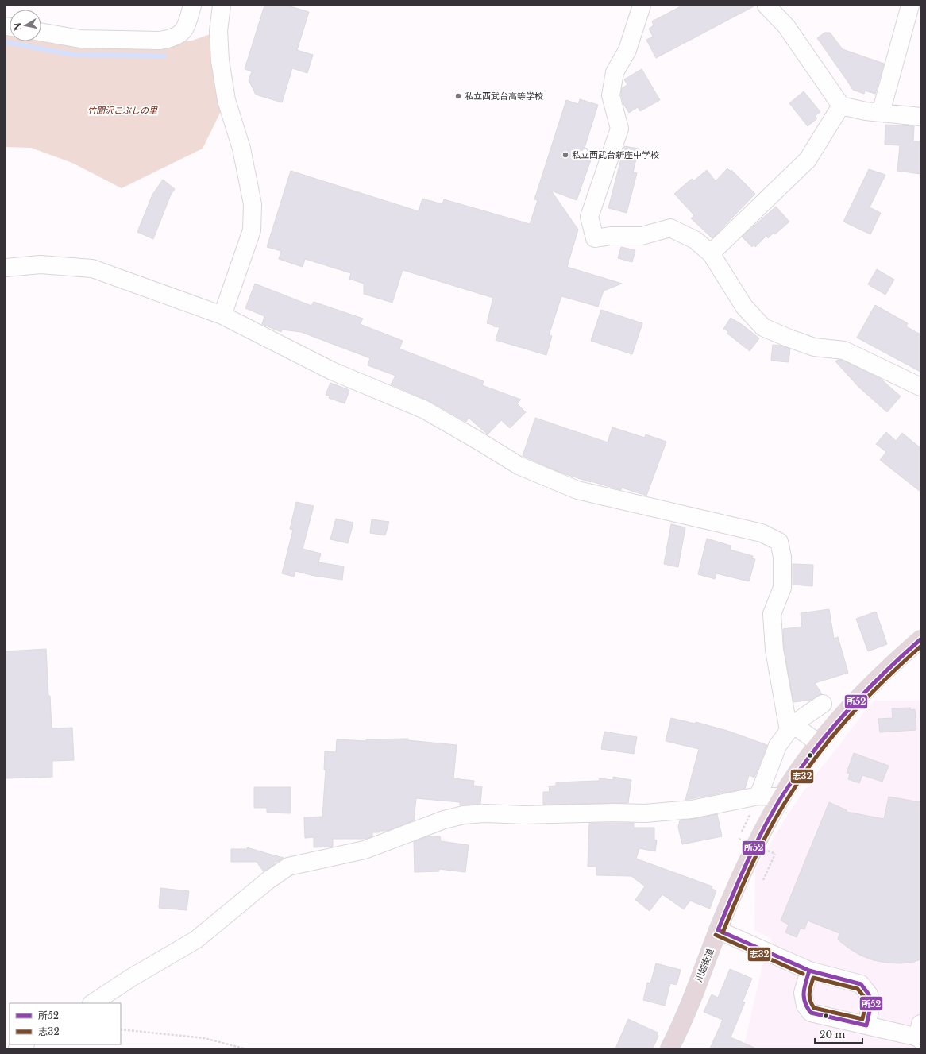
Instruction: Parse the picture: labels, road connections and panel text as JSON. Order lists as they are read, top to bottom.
{
  "streets": {
    "highway": ["川越街道"]
  },
  "parks": ["竹間沢こぶしの里"],
  "places": ["私立西武台高等学校", "私立西武台新座中学校"],
  "lines": ["transit line 所52", "transit line 志32"],
  "legend": ["所52", "志32"],
  "scale_bar": "20 m",
  "north": "left"
}
